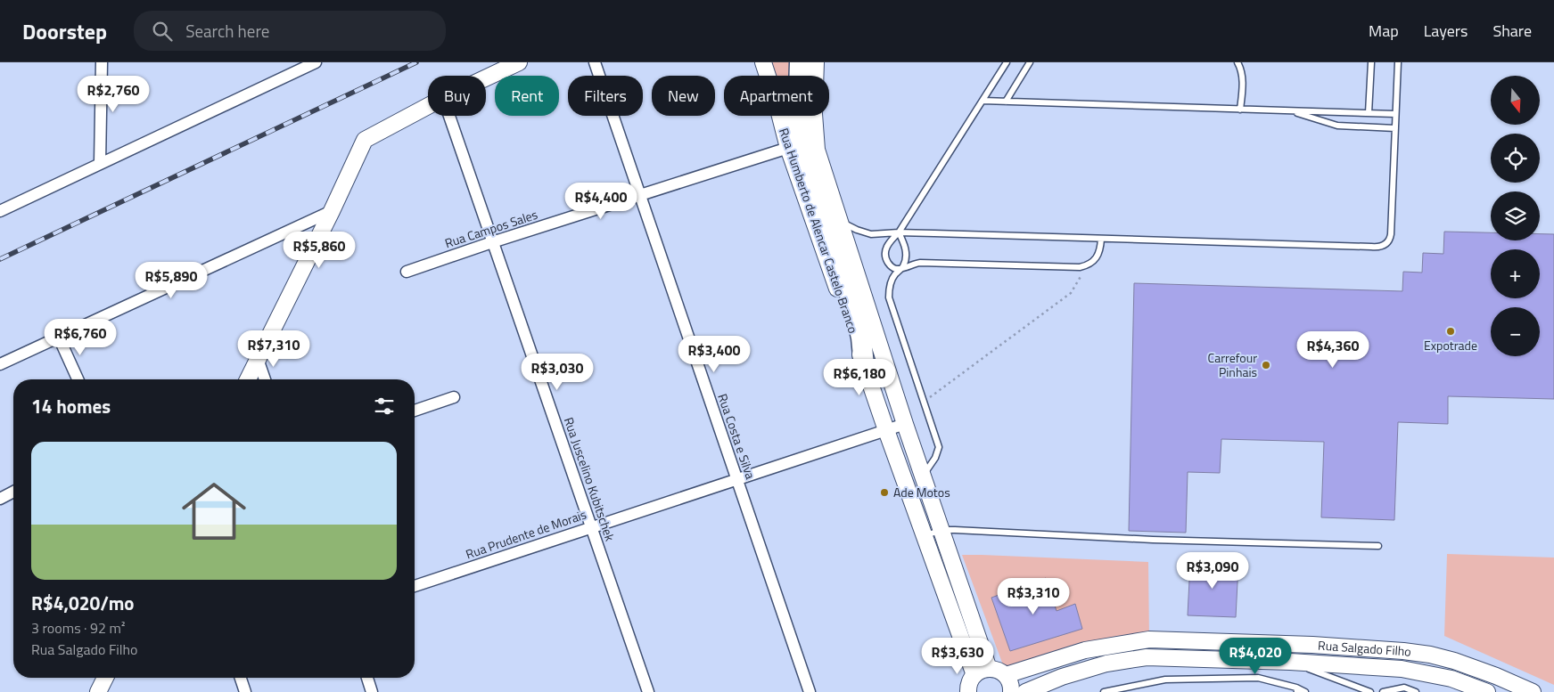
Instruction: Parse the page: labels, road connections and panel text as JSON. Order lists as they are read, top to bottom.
{
  "streets": {
    "main road": ["Rua Humberto de Alencar Castelo Branco", "Rua Salgado Filho"],
    "street": [
      "Rua Campos Sales",
      "Rua Costa e Silva",
      "Rua Juscelino Kubitschek",
      "Rua Prudente de Morais"
    ]
  },
  "crossings": [
    ["Rua Campos Sales", "Rua Humberto de Alencar Castelo Branco"],
    ["Rua Campos Sales", "Rua Costa e Silva"],
    ["Rua Campos Sales", "Rua Juscelino Kubitschek"],
    ["Rua Humberto de Alencar Castelo Branco", "Rua Prudente de Morais"],
    ["Rua Costa e Silva", "Rua Prudente de Morais"],
    ["Rua Juscelino Kubitschek", "Rua Prudente de Morais"]
  ],
  "places": ["Expotrade", "Carrefour Pinhais", "Ade Motos"],
  "north": "bottom",
  "page": {
    "header": "Doorstep",
    "search": "Search here",
    "nav": ["Map", "Layers", "Share"],
    "map_buttons": ["+", "−"],
    "price": [
      "R$2,760",
      "R$4,400",
      "R$5,860",
      "R$5,890",
      "R$6,760",
      "R$7,310",
      "R$4,360",
      "R$3,400",
      "R$3,030",
      "R$6,180",
      "R$3,090",
      "R$3,310",
      "R$3,630",
      "R$4,020"
    ],
    "chip": [
      "Buy",
      "Rent",
      "Filters",
      "New",
      "Apartment"
    ],
    "heading": "14 homes",
    "list": [
      {
        "name": "R$4,020/mo",
        "note": "3 rooms · 92 m² · Rua Salgado Filho"
      }
    ]
  }
}
